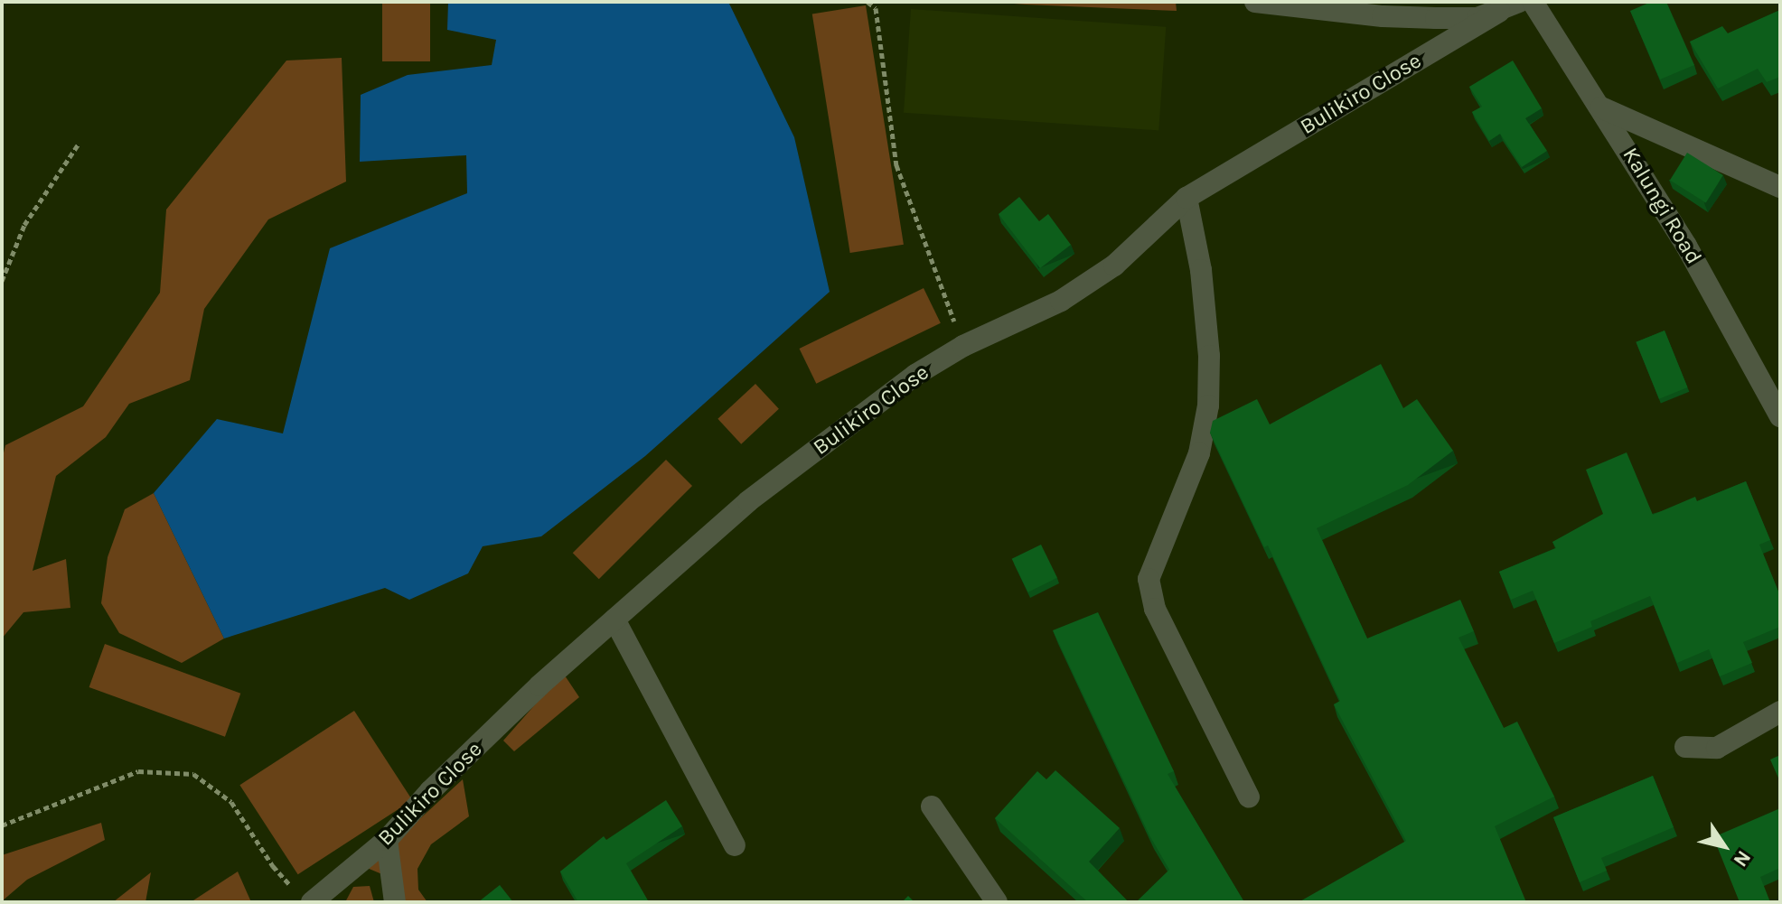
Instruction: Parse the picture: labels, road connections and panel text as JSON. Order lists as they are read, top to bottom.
{
  "streets": {
    "street": ["Bulikiro Close", "Kalungi Road"]
  },
  "north": "bottom right"
}
